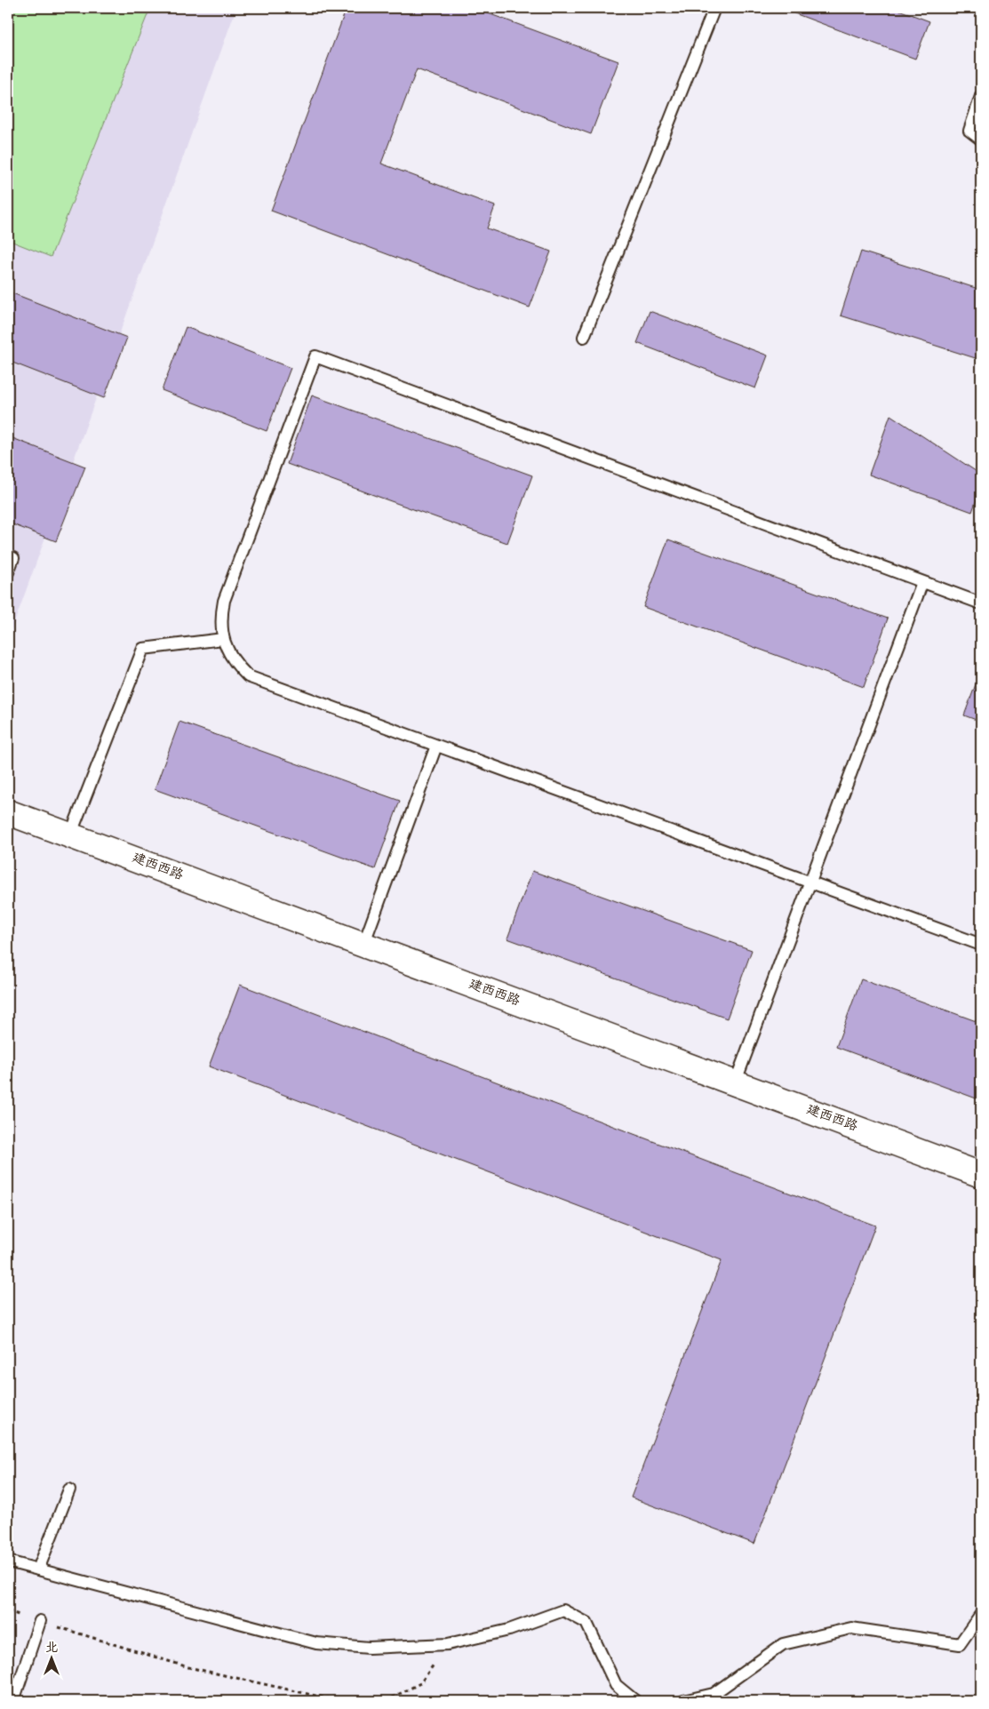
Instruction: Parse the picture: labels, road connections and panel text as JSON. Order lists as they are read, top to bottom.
{
  "streets": {
    "street": ["建西西路"]
  },
  "north": "top"
}
